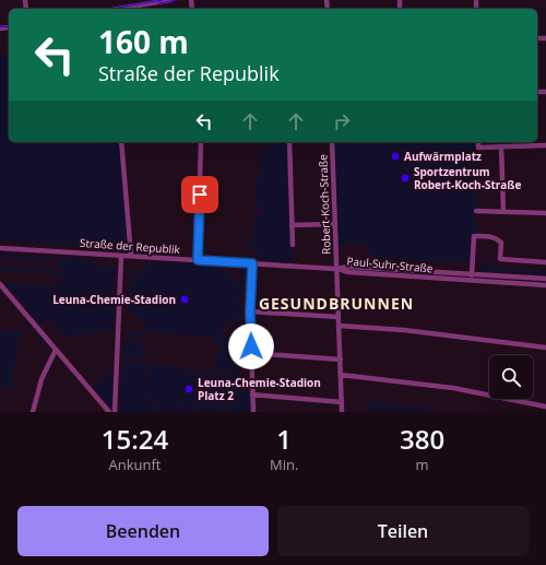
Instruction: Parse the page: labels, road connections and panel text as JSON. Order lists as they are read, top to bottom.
{
  "streets": {
    "street": ["Robert-Koch-Straße", "Straße der Republik", "Paul-Suhr-Straße"]
  },
  "crossings": [
    ["Robert-Koch-Straße", "Straße der Republik"],
    ["Robert-Koch-Straße", "Paul-Suhr-Straße"],
    ["Straße der Republik", "Paul-Suhr-Straße"]
  ],
  "districts": ["GESUNDBRUNNEN"],
  "places": [
    "Aufwärmplatz",
    "Sportzentrum Robert-Koch-Straße",
    "Leuna-Chemie-Stadion",
    "Leuna-Chemie-Stadion Platz 2"
  ],
  "page": {
    "turn": ["160 m", "Straße der Republik"],
    "eta": [
      "15:24",
      "Ankunft",
      "1",
      "Min.",
      "380",
      "m"
    ],
    "buttons": ["Beenden", "Teilen"]
  }
}
